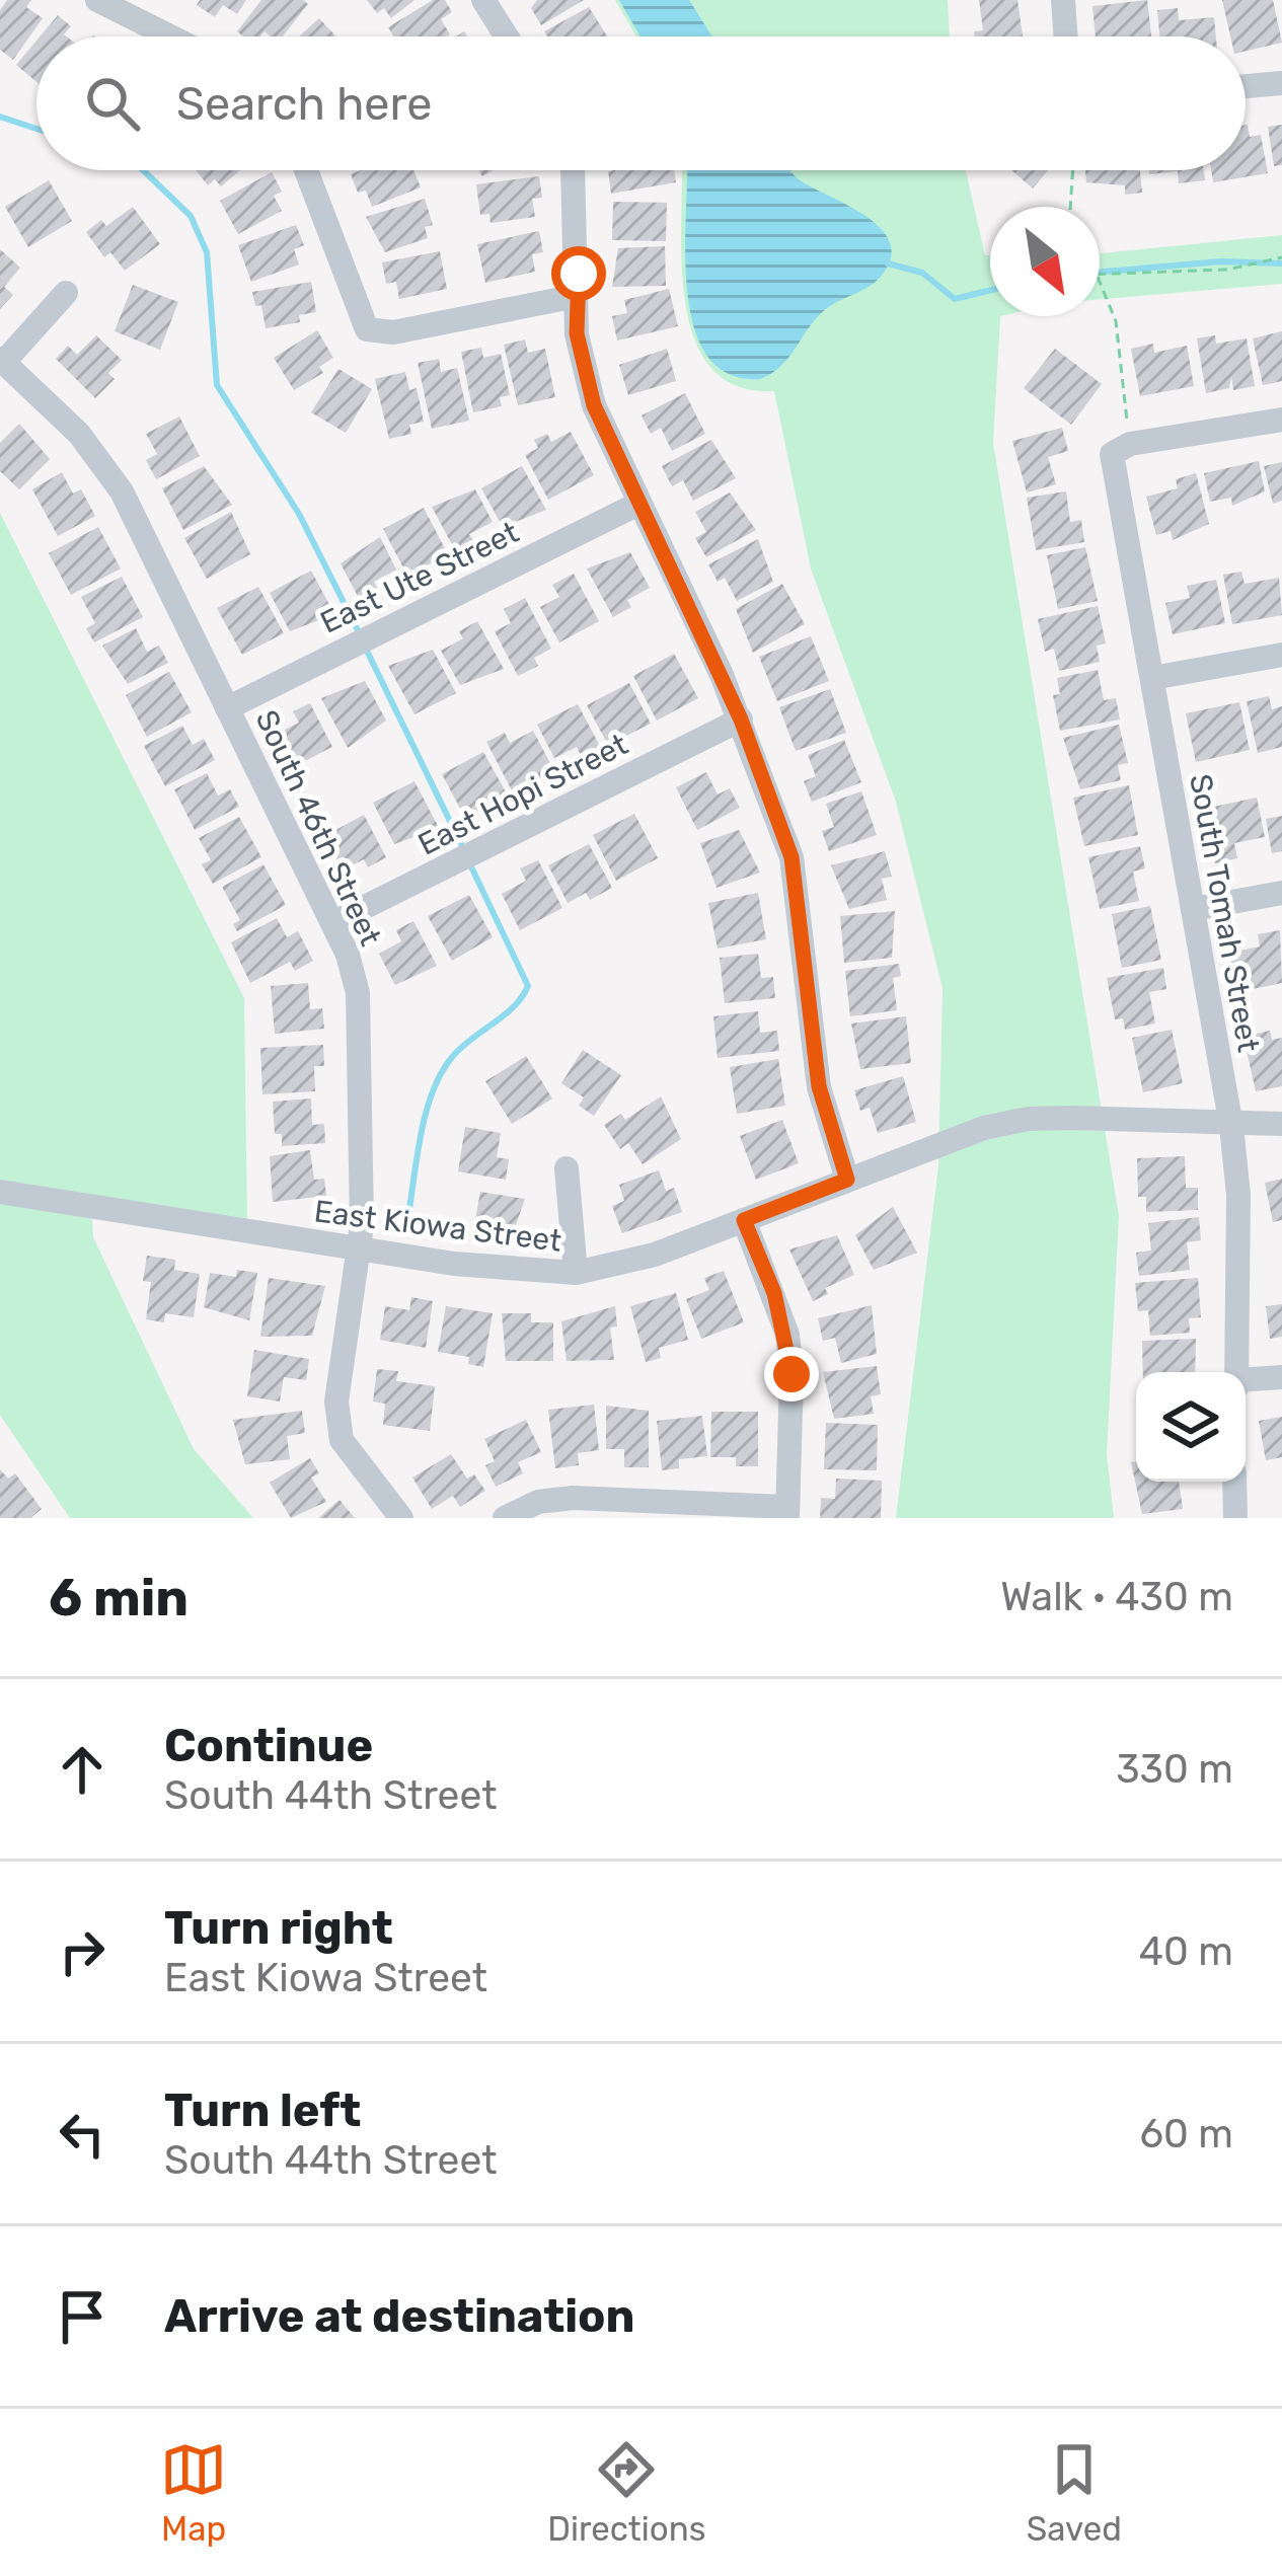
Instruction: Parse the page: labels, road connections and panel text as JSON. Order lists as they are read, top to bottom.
{
  "streets": {
    "street": [
      "East Ute Street",
      "East Hopi Street",
      "South 46th Street",
      "South Tomah Street",
      "East Kiowa Street"
    ]
  },
  "crossings": [
    ["East Ute Street", "South 46th Street"],
    ["East Hopi Street", "South 46th Street"],
    ["South 46th Street", "East Kiowa Street"],
    ["South Tomah Street", "East Kiowa Street"]
  ],
  "north": "bottom right",
  "page": {
    "search": "Search here",
    "heading": ["6 min", "Walk · 430 m"],
    "list": [
      ["Continue", "South 44th Street", "330 m"],
      ["Turn right", "East Kiowa Street", "40 m"],
      ["Turn left", "South 44th Street", "60 m"],
      "Arrive at destination"
    ],
    "nav": ["Map", "Directions", "Saved"]
  }
}
